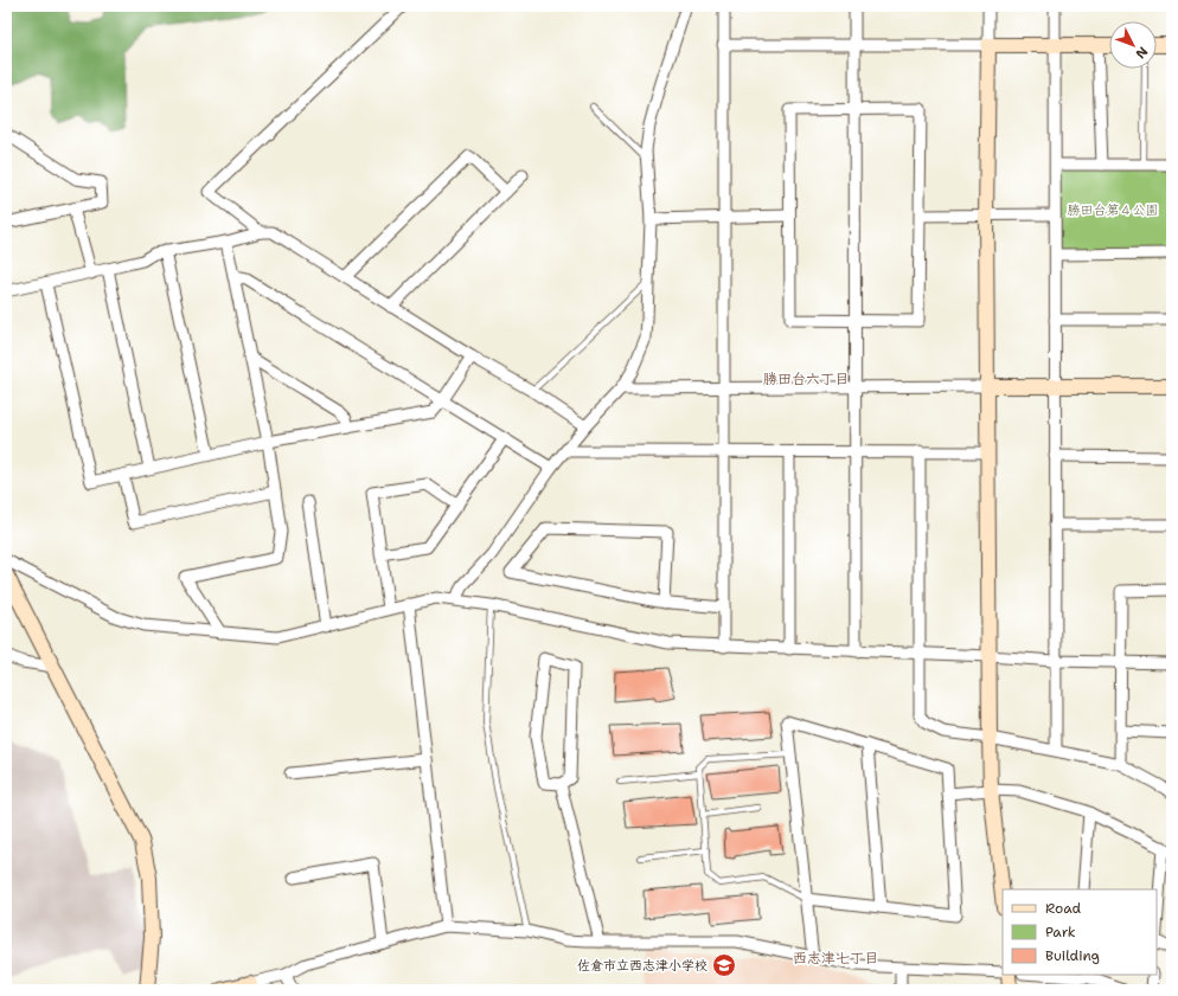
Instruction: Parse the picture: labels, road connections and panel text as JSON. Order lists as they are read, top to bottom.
{
  "districts": ["勝田台六丁目", "西志津七丁目"],
  "parks": ["勝田台第４公園"],
  "places": {
    "school or university": ["佐倉市立西志津小学校"]
  },
  "legend": ["Road", "Park", "Building"],
  "north": "bottom right"
}
